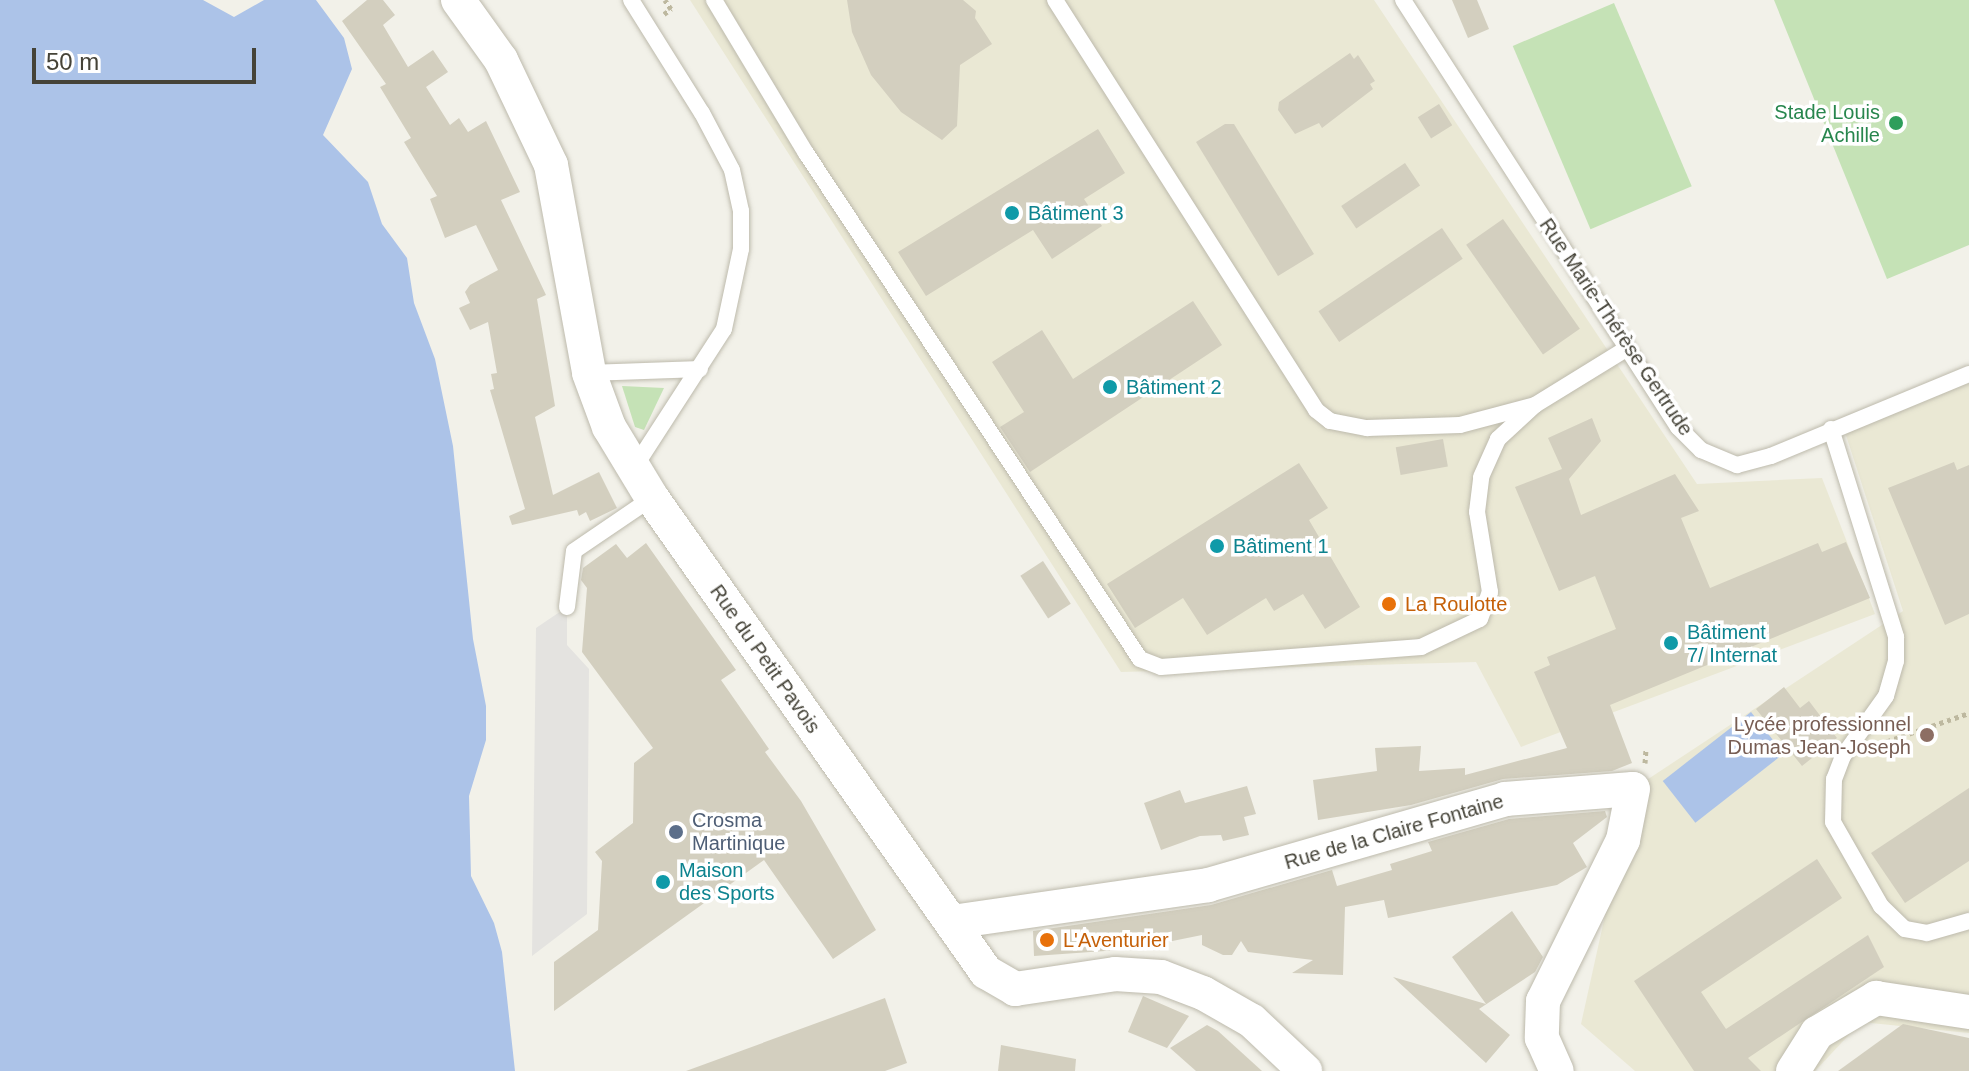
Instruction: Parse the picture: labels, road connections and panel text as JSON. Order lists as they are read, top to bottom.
{
  "streets": {
    "street": ["Rue du Petit Pavois", "Rue de la Claire Fontaine"],
    "lane": ["Rue Marie-Thérèse Gertrude"]
  },
  "crossings": [
    ["Rue du Petit Pavois", "Rue de la Claire Fontaine"]
  ],
  "places": [
    "Stade Louis Achille",
    "Bâtiment 3",
    "Bâtiment 2",
    "Bâtiment 1",
    "La Roulotte",
    "Bâtiment 7/ Internat",
    "Lycée professionnel Dumas Jean-Joseph",
    "Crosma Martinique",
    "Maison des Sports",
    "L'Aventurier"
  ],
  "scale_bar": "50 m"
}
